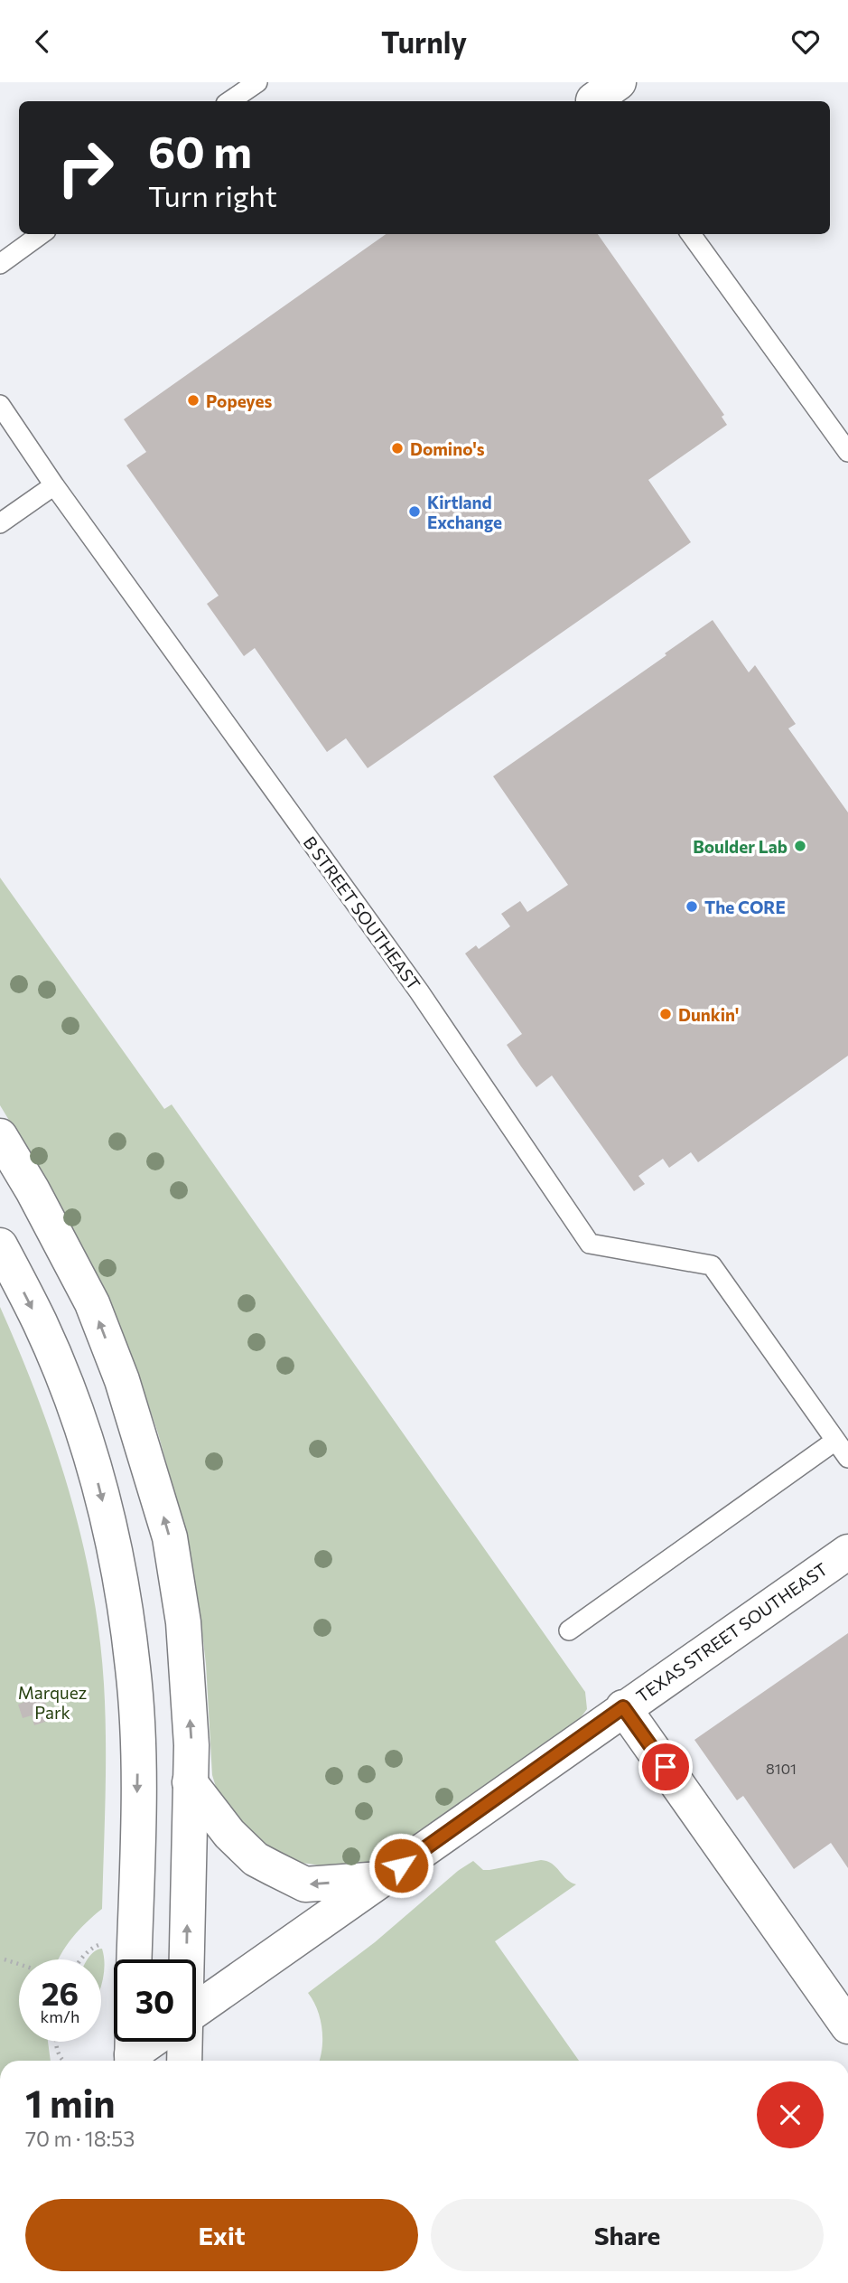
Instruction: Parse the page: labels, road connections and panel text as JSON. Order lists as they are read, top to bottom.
{
  "streets": {
    "main road": ["TEXAS STREET SOUTHEAST"],
    "lane": ["B STREET SOUTHEAST"]
  },
  "parks": ["Marquez Park"],
  "places": [
    "Popeyes",
    "Domino's",
    "Kirtland Exchange",
    "Boulder Lab",
    "The CORE",
    "Dunkin'"
  ],
  "house_numbers": ["8101"],
  "page": {
    "header": "Turnly",
    "turn": ["60 m", "Turn right"],
    "speed": "26 km/h",
    "limit": "30",
    "heading": ["1 min", "70 m · 18:53"],
    "buttons": ["Exit", "Share"]
  }
}
